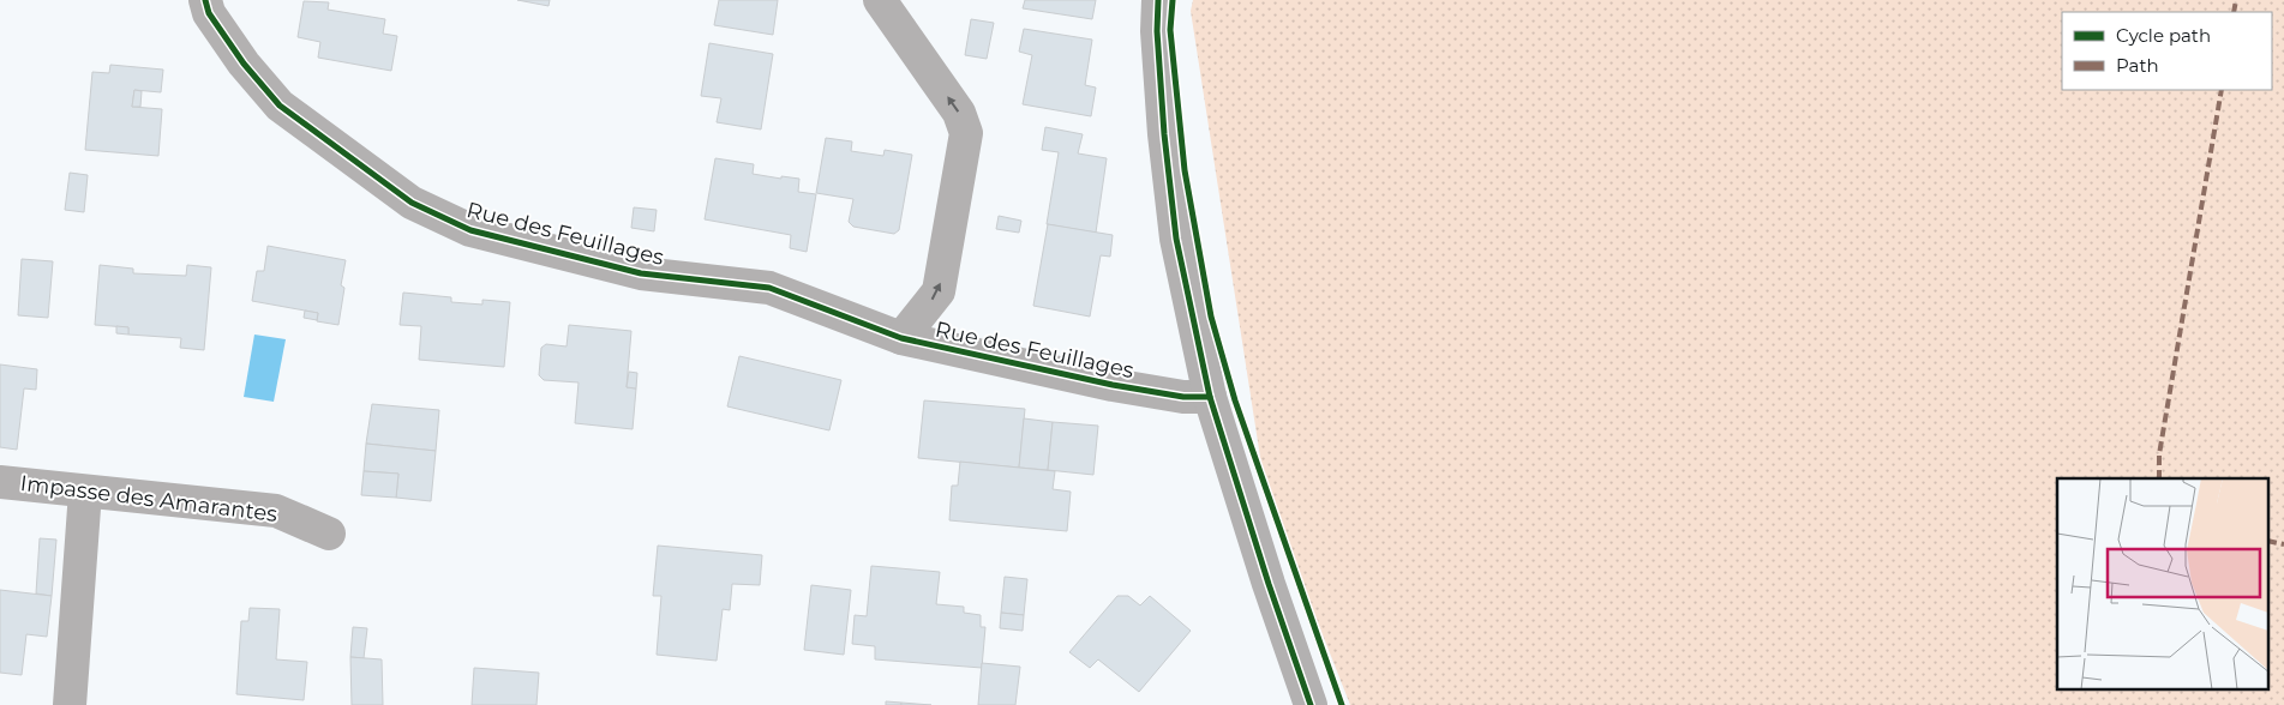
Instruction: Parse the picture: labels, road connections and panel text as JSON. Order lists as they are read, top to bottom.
{
  "streets": {
    "street": ["Rue des Feuillages", "Impasse des Amarantes"]
  },
  "legend": ["Cycle path", "Path"]
}
